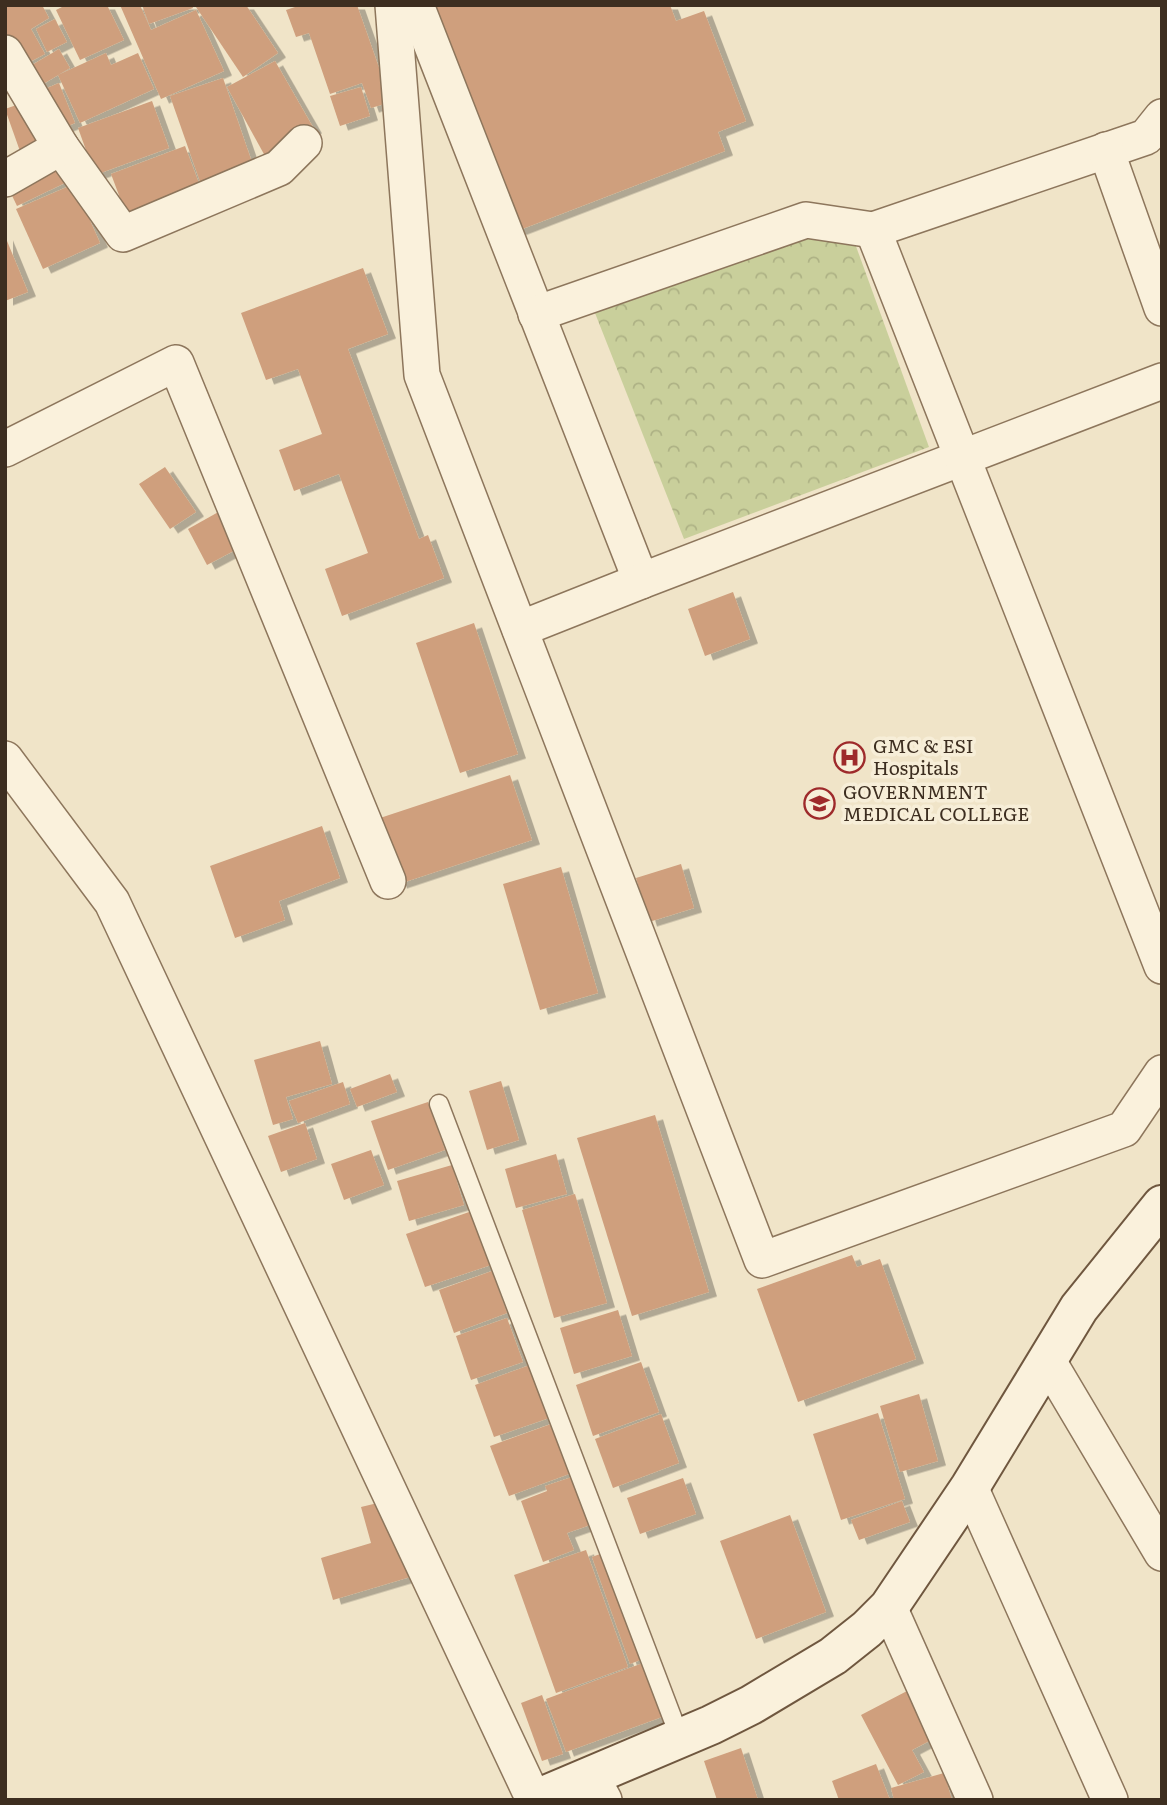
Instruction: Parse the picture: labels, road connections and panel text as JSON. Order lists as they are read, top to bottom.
{
  "places": {
    "hospital": ["GMC & ESI Hospitals"],
    "school or university": ["GOVERNMENT MEDICAL COLLEGE"]
  }
}
